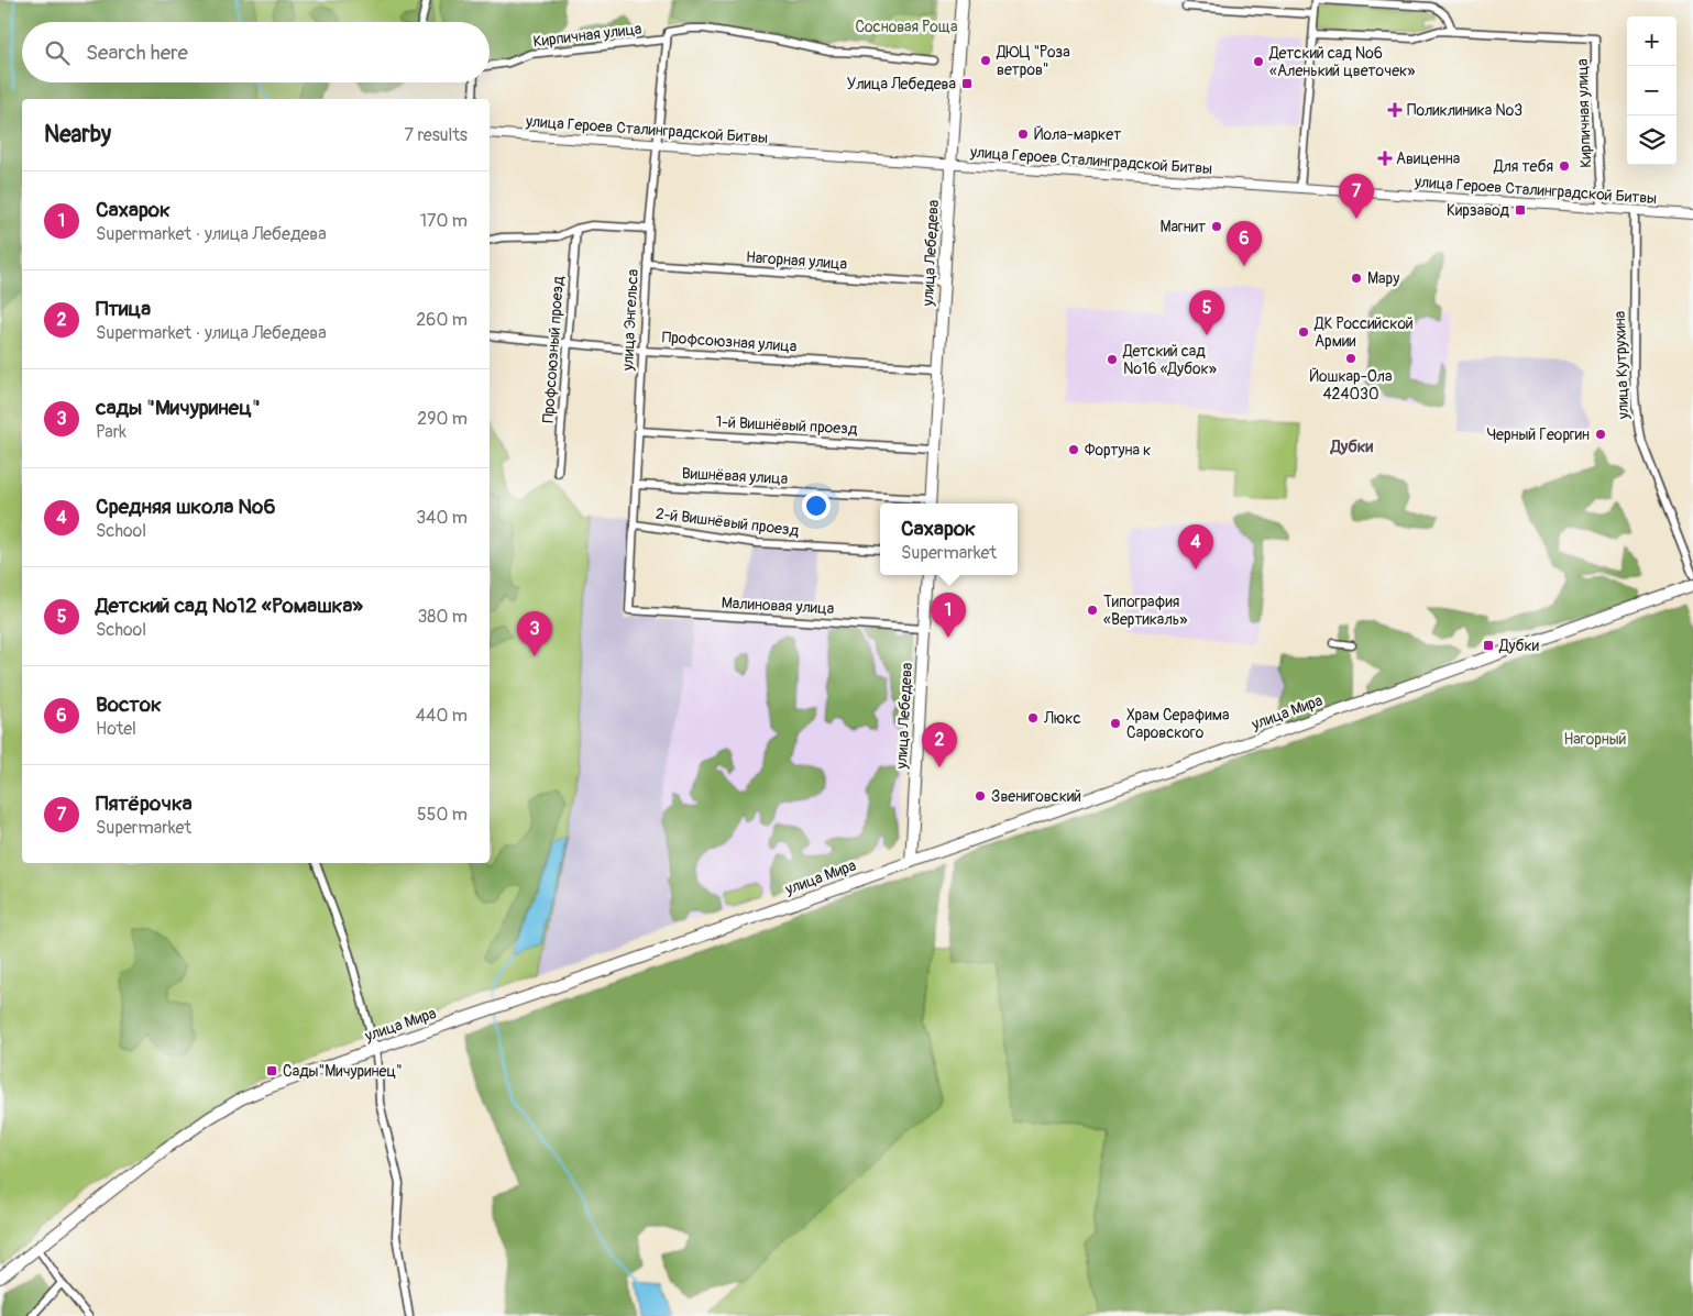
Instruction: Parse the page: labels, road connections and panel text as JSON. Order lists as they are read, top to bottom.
{
  "streets": {
    "main road": ["улица Лебедева", "улица Мира"],
    "street": [
      "Кирпичная улица",
      "улица Героев Сталинградской Битвы",
      "Нагорная улица",
      "улица Энгельса",
      "Профсоюзная улица",
      "Профсоюзный проезд",
      "улица Кутрухина",
      "1-й Вишнёвый проезд",
      "Вишнёвая улица",
      "2-й Вишнёвый проезд",
      "Малиновая улица"
    ]
  },
  "crossings": [
    ["Кирпичная улица", "улица Героев Сталинградской Битвы"],
    ["Кирпичная улица", "улица Энгельса"],
    ["улица Героев Сталинградской Битвы", "улица Лебедева"],
    ["улица Героев Сталинградской Битвы", "улица Энгельса"],
    ["улица Героев Сталинградской Битвы", "улица Кутрухина"],
    ["улица Лебедева", "Нагорная улица"],
    ["улица Лебедева", "Профсоюзная улица"],
    ["улица Лебедева", "1-й Вишнёвый проезд"],
    ["улица Лебедева", "Вишнёвая улица"],
    ["улица Лебедева", "Малиновая улица"],
    ["улица Лебедева", "улица Мира"],
    ["Нагорная улица", "улица Энгельса"],
    ["улица Энгельса", "Профсоюзная улица"],
    ["улица Энгельса", "1-й Вишнёвый проезд"],
    ["улица Энгельса", "Вишнёвая улица"],
    ["улица Энгельса", "2-й Вишнёвый проезд"],
    ["улица Энгельса", "Малиновая улица"],
    ["Профсоюзная улица", "Профсоюзный проезд"]
  ],
  "districts": ["Дубки"],
  "parks": ["Сосновая Роща", "Нагорный"],
  "places": {
    "other": [
      "ДЮЦ \"Роза ветров\"",
      "Детский сад №6 «Аленький цветочек»",
      "Йола-маркет",
      "Для тебя",
      "Магнит",
      "Мару",
      "ДК Российской Армии",
      "Йошкар-Ола 424030",
      "Детский сад №16 «Дубок»",
      "Черный Георгин",
      "Фортуна к",
      "Типография «Вертикаль»",
      "Люкс",
      "Храм Серафима Саровского",
      "Звениговский"
    ],
    "transit": [
      "Улица Лебедева",
      "Кирзавод",
      "Дубки",
      "Сады\"Мичуринец\""
    ],
    "health": ["Поликлиника №3", "Авиценна"]
  },
  "page": {
    "map_buttons": ["+", "−"],
    "search": "Search here",
    "heading": ["Nearby", "7 results"],
    "list": [
      {
        "mark": "1",
        "name": "Сахарок",
        "note": "Supermarket · улица Лебедева",
        "value": "170 m"
      },
      {
        "mark": "2",
        "name": "Птица",
        "note": "Supermarket · улица Лебедева",
        "value": "260 m"
      },
      {
        "mark": "3",
        "name": "сады \"Мичуринец\"",
        "note": "Park",
        "value": "290 m"
      },
      {
        "mark": "4",
        "name": "Средняя школа №6",
        "note": "School",
        "value": "340 m"
      },
      {
        "mark": "5",
        "name": "Детский сад №12 «Ромашка»",
        "note": "School",
        "value": "380 m"
      },
      {
        "mark": "6",
        "name": "Восток",
        "note": "Hotel",
        "value": "440 m"
      },
      {
        "mark": "7",
        "name": "Пятёрочка",
        "note": "Supermarket",
        "value": "550 m"
      }
    ],
    "pins": [
      "7",
      "6",
      "5",
      "4",
      "1",
      "3",
      "2"
    ],
    "popup": ["Сахарок", "Supermarket"]
  }
}
